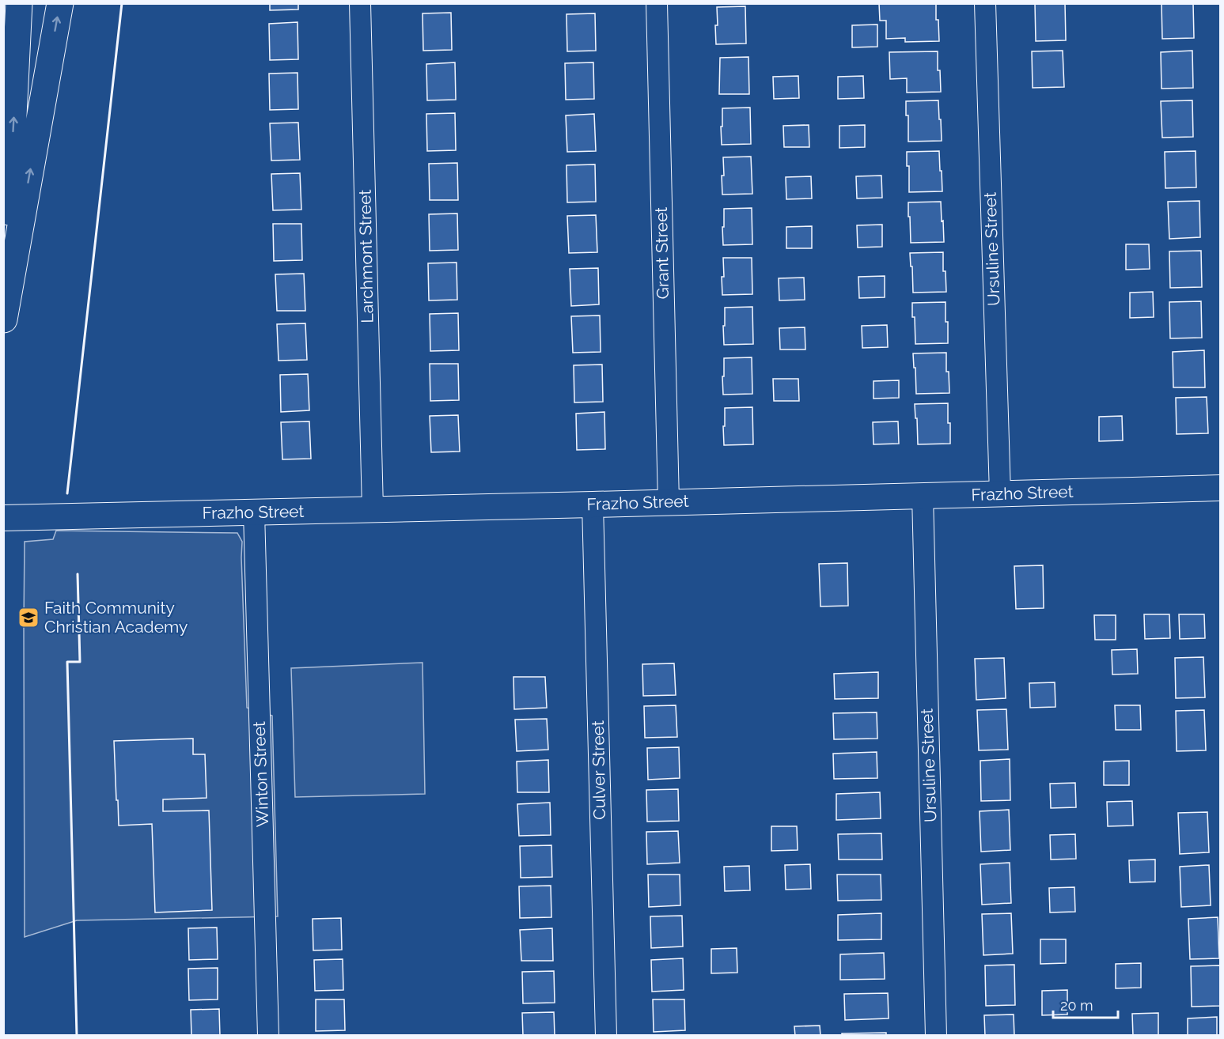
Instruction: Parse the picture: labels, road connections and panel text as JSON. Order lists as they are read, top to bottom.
{
  "streets": {
    "street": [
      "Ursuline Street",
      "Grant Street",
      "Larchmont Street",
      "Frazho Street",
      "Culver Street",
      "Winton Street"
    ]
  },
  "crossings": [
    ["Ursuline Street", "Frazho Street"],
    ["Grant Street", "Frazho Street"],
    ["Larchmont Street", "Frazho Street"],
    ["Frazho Street", "Culver Street"],
    ["Frazho Street", "Winton Street"]
  ],
  "places": {
    "school or university": ["Faith Community Christian Academy"]
  },
  "scale_bar": "20 m"
}
